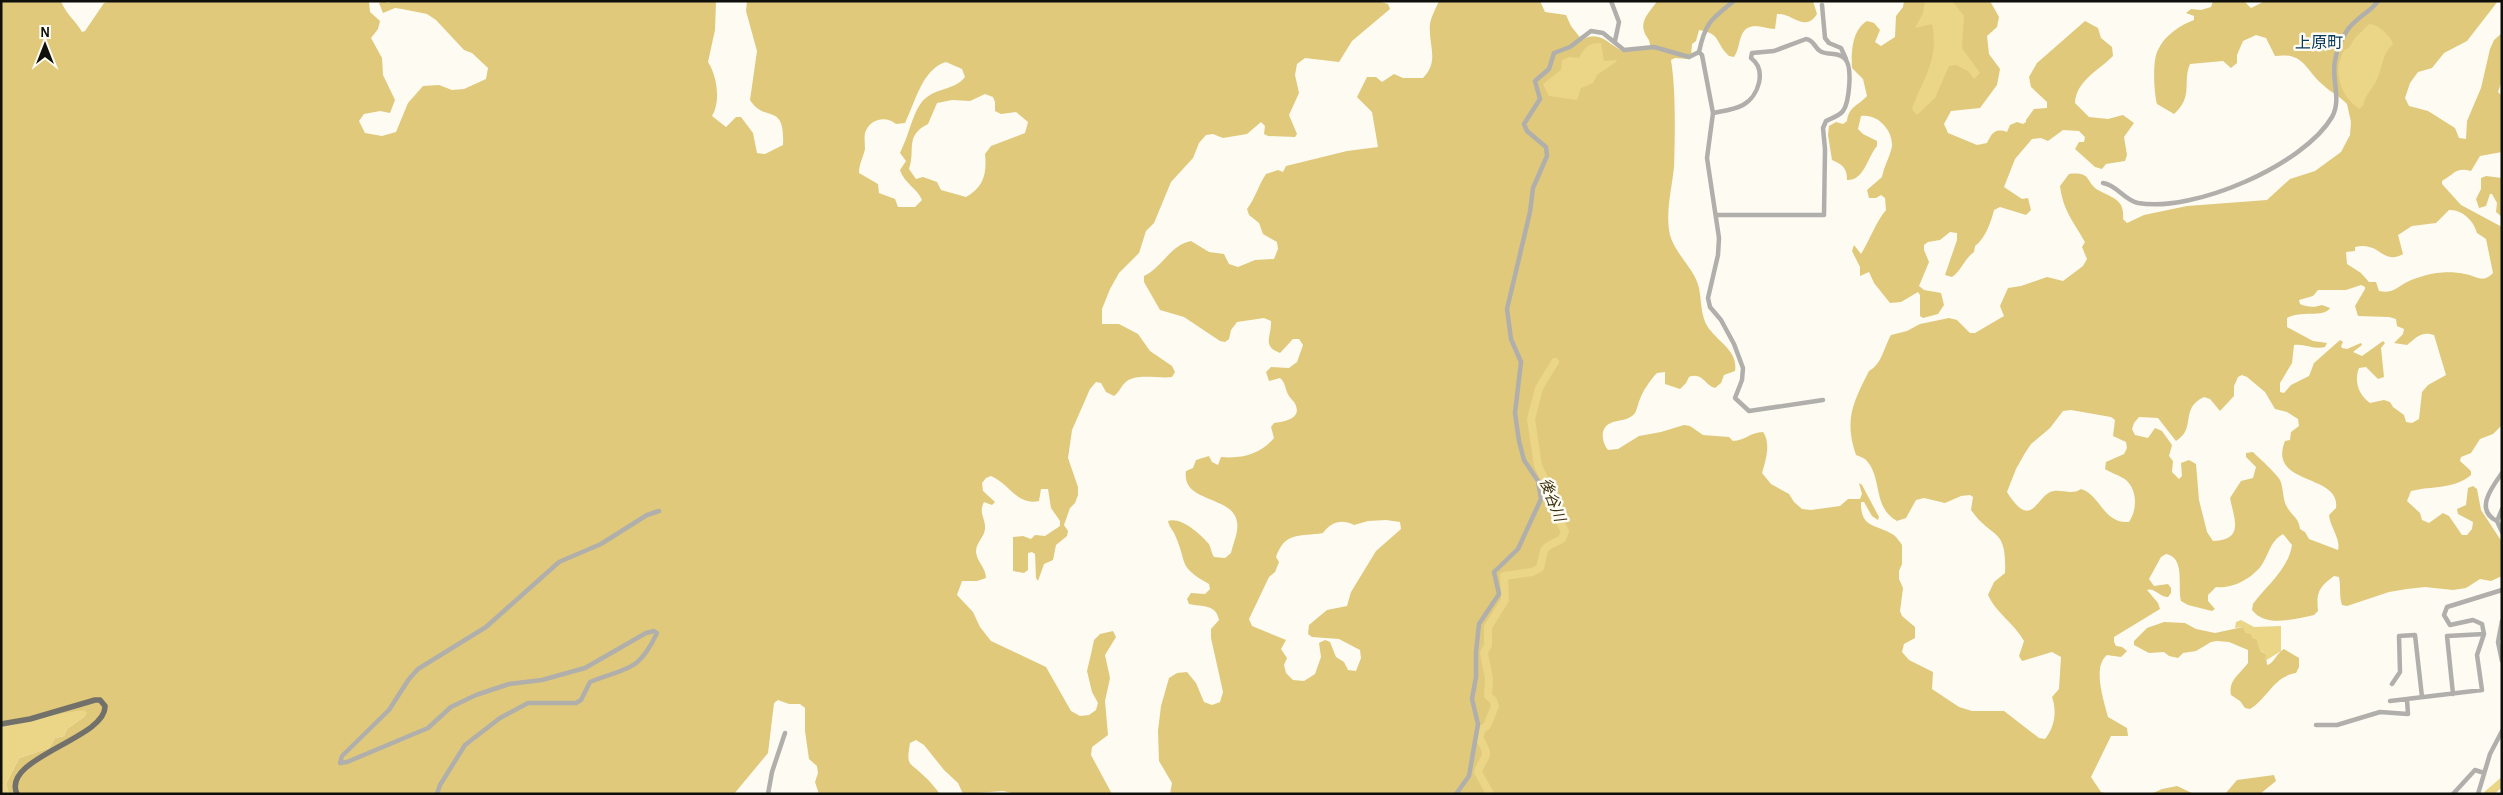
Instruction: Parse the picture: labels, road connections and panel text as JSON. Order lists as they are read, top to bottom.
{
  "districts": ["上原町"],
  "water": ["後谷川"],
  "north": "top"
}
